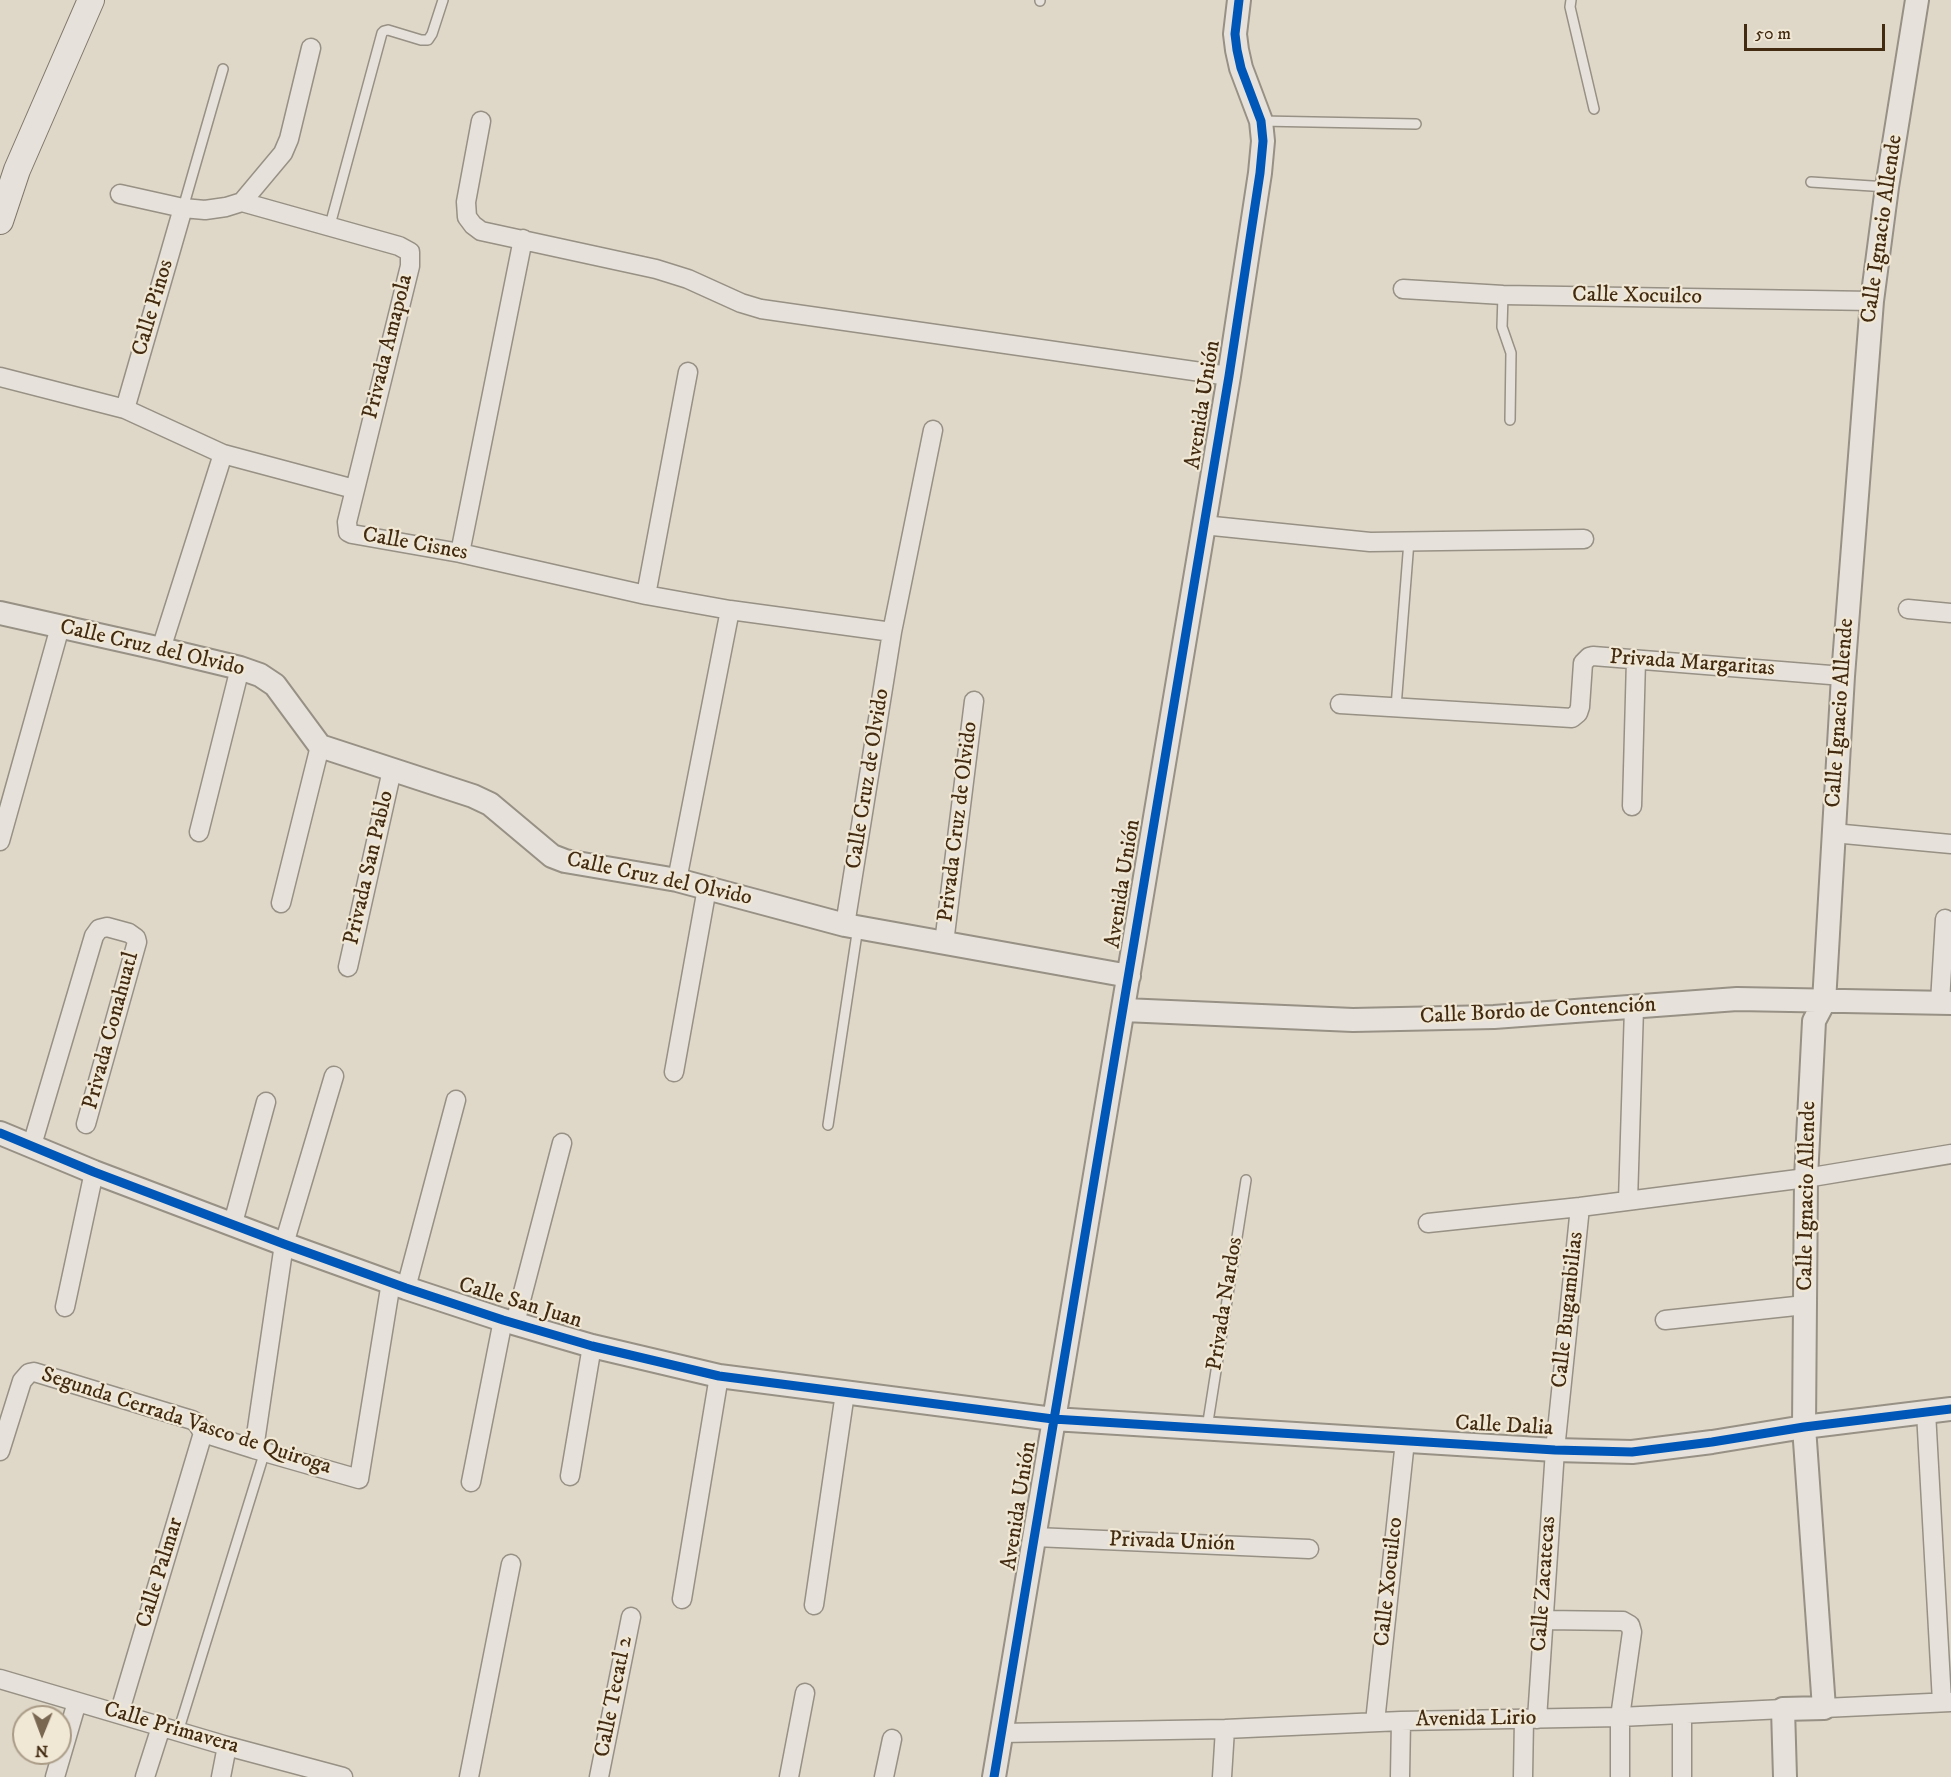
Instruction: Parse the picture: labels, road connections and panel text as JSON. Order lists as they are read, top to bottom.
{
  "streets": {
    "street": [
      "Calle Ignacio Allende",
      "Calle Xocuilco",
      "Calle Pinos",
      "Privada Amapola",
      "Avenida Unión",
      "Calle Cisnes",
      "Calle Cruz del Olvido",
      "Privada Margaritas",
      "Calle Cruz de Olvido",
      "Privada Cruz de Olvido",
      "Privada San Pablo",
      "Calle Bordo de Contención",
      "Privada Conahuatl",
      "Calle San Juan",
      "Calle Bugambilias",
      "Segunda Cerrada Vasco de Quiroga",
      "Calle Dalia",
      "Privada Unión",
      "Calle Palmar",
      "Calle Zacatecas",
      "Calle Tecatl 2",
      "Avenida Lirio",
      "Calle Primavera"
    ],
    "lane": ["Privada Nardos"]
  },
  "crossings": [
    ["Calle Ignacio Allende", "Calle Xocuilco"],
    ["Calle Ignacio Allende", "Privada Margaritas"],
    ["Calle Ignacio Allende", "Calle Bordo de Contención"],
    ["Calle Ignacio Allende", "Calle Dalia"],
    ["Calle Xocuilco", "Calle Dalia"],
    ["Calle Xocuilco", "Avenida Lirio"],
    ["Privada Amapola", "Calle Cisnes"],
    ["Avenida Unión", "Calle Cruz del Olvido"],
    ["Avenida Unión", "Calle Bordo de Contención"],
    ["Avenida Unión", "Calle San Juan"],
    ["Avenida Unión", "Calle Dalia"],
    ["Avenida Unión", "Privada Unión"],
    ["Avenida Unión", "Avenida Lirio"],
    ["Calle Cisnes", "Calle Cruz de Olvido"],
    ["Calle Cruz del Olvido", "Calle Cruz de Olvido"],
    ["Calle Cruz del Olvido", "Privada Cruz de Olvido"],
    ["Calle Cruz del Olvido", "Privada San Pablo"],
    ["Privada Conahuatl", "Calle San Juan"],
    ["Calle San Juan", "Segunda Cerrada Vasco de Quiroga"],
    ["Calle San Juan", "Calle Dalia"],
    ["Privada Nardos", "Calle Dalia"],
    ["Calle Bugambilias", "Calle Dalia"],
    ["Calle Bugambilias", "Calle Zacatecas"],
    ["Segunda Cerrada Vasco de Quiroga", "Calle Palmar"],
    ["Calle Dalia", "Calle Zacatecas"],
    ["Calle Palmar", "Calle Primavera"],
    ["Calle Zacatecas", "Avenida Lirio"]
  ],
  "scale_bar": "50 m",
  "north": "bottom"
}
